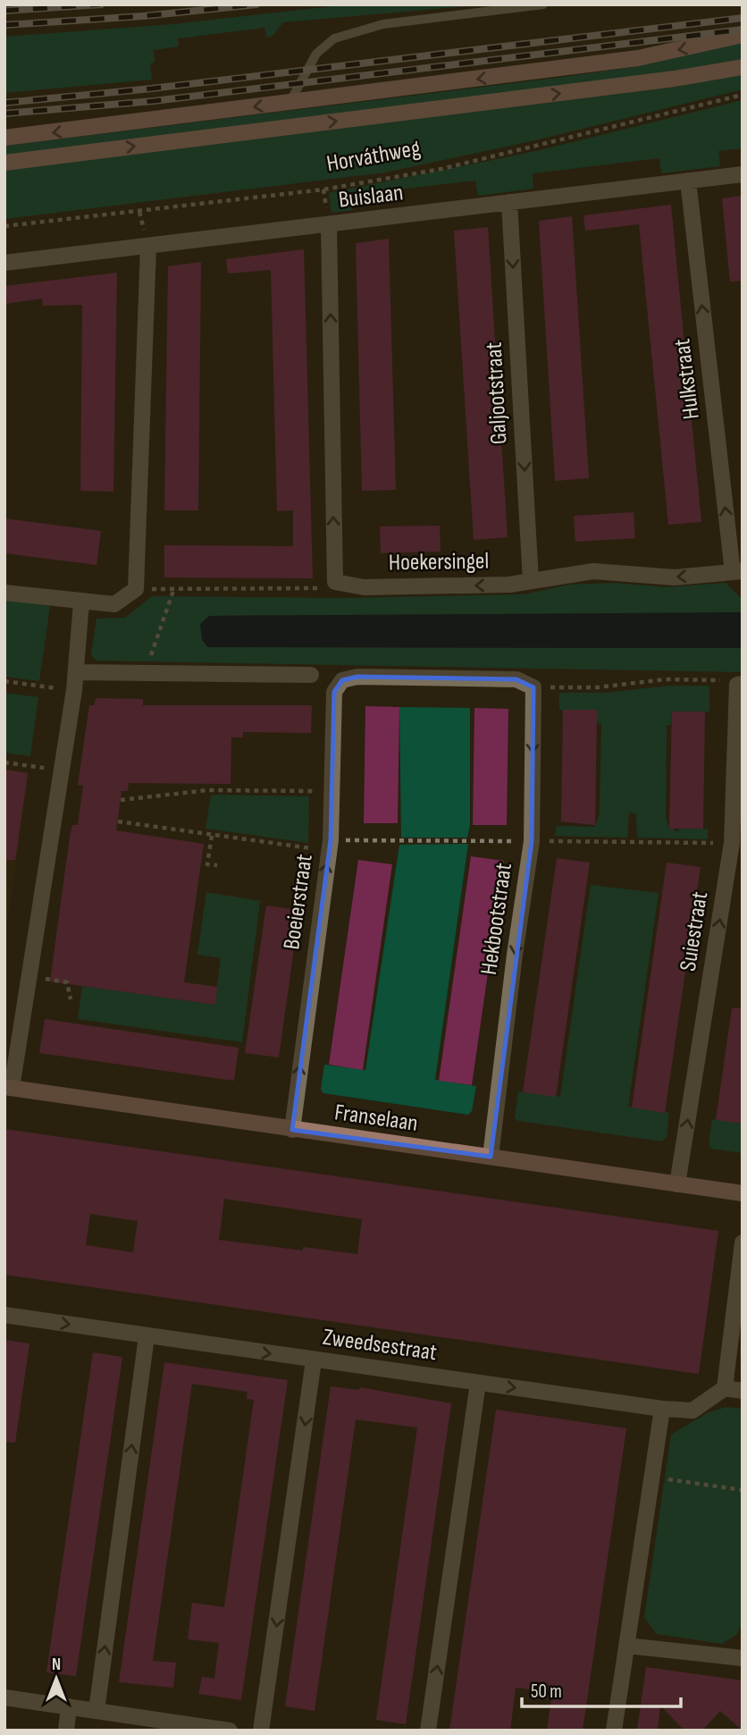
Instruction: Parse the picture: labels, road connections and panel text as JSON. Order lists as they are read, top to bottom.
{
  "streets": {
    "main road": ["Horváthweg", "Franselaan"],
    "street": [
      "Buislaan",
      "Hulkstraat",
      "Galjootstraat",
      "Hoekersingel",
      "Boeierstraat",
      "Hekbootstraat",
      "Suiestraat",
      "Zweedsestraat"
    ]
  },
  "crossings": [
    ["Buislaan", "Hulkstraat"],
    ["Buislaan", "Galjootstraat"],
    ["Hulkstraat", "Hoekersingel"],
    ["Galjootstraat", "Hoekersingel"],
    ["Boeierstraat", "Hekbootstraat"],
    ["Boeierstraat", "Franselaan"],
    ["Hekbootstraat", "Franselaan"],
    ["Suiestraat", "Franselaan"]
  ],
  "one_way": [
    "Hulkstraat",
    "Galjootstraat",
    "Hoekersingel",
    "Boeierstraat",
    "Hekbootstraat",
    "Suiestraat",
    "Zweedsestraat"
  ],
  "scale_bar": "50 m",
  "north": "top"
}
